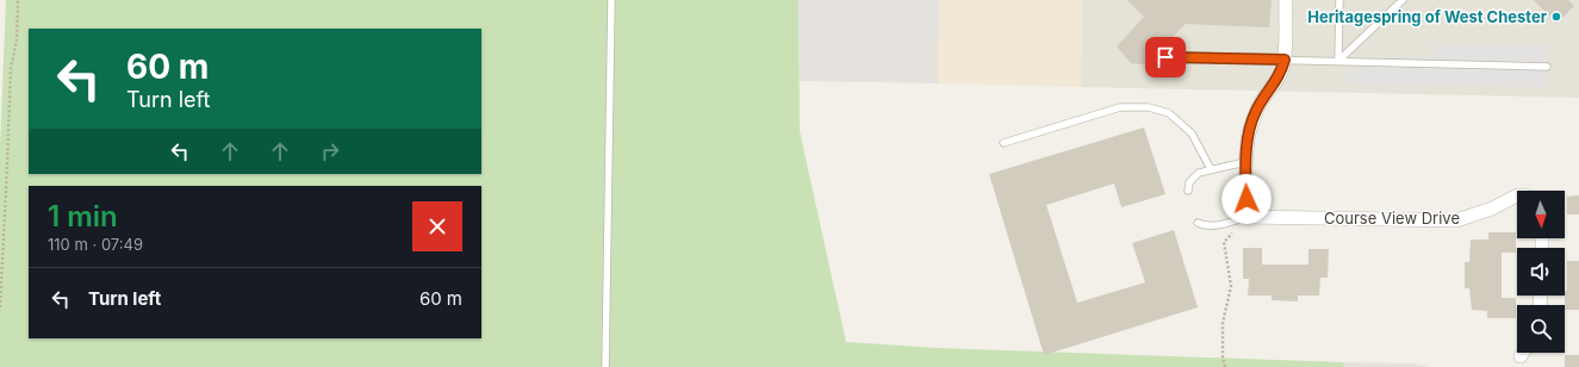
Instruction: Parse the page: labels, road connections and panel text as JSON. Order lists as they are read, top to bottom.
{
  "streets": {
    "street": ["Course View Drive"]
  },
  "places": ["Heritagespring of West Chester"],
  "north": "bottom",
  "page": {
    "turn": ["60 m", "Turn left"],
    "heading": ["1 min", "110 m · 07:49"],
    "list": [
      {
        "name": "Turn left",
        "value": "60 m"
      }
    ]
  }
}
